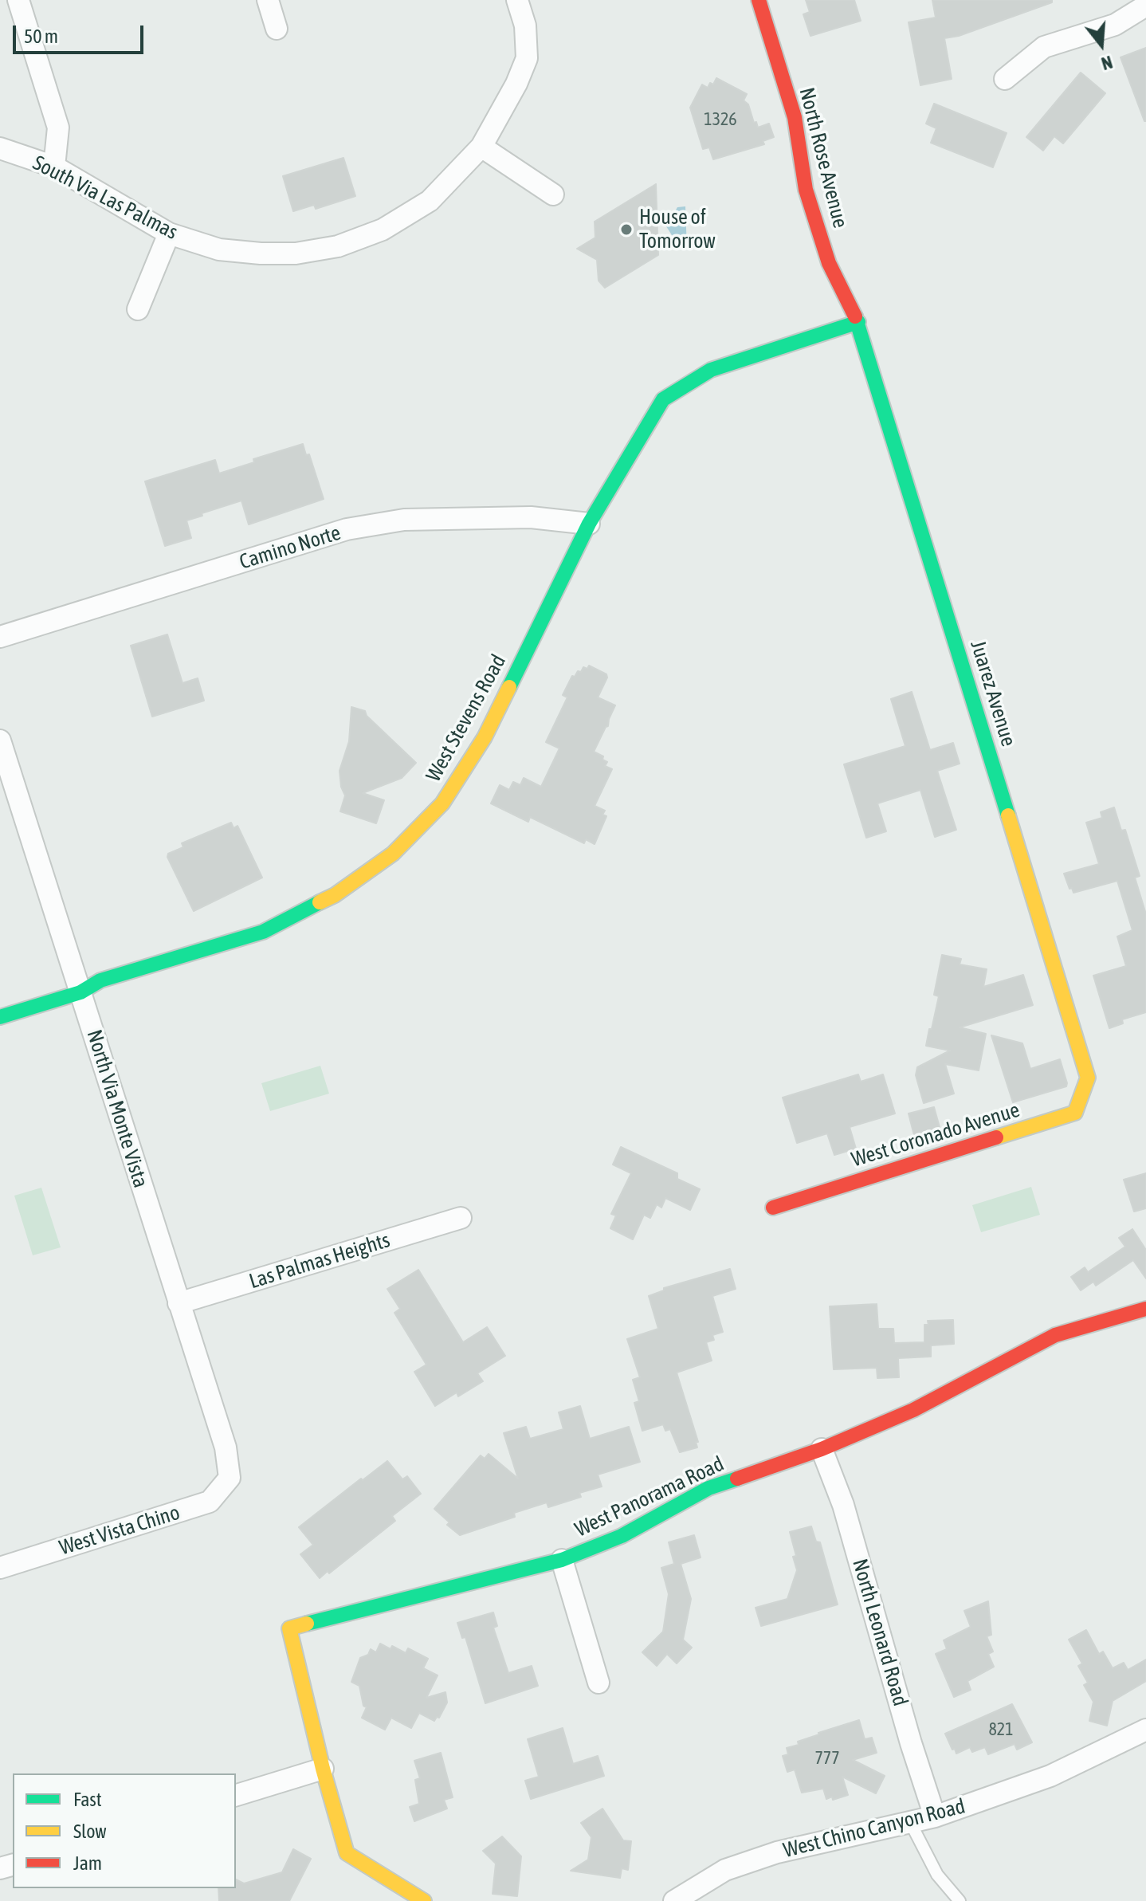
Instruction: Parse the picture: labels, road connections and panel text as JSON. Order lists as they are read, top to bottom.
{
  "streets": {
    "street": [
      "North Rose Avenue",
      "South Via Las Palmas",
      "Camino Norte",
      "Juarez Avenue",
      "West Stevens Road",
      "North Via Monte Vista",
      "West Coronado Avenue",
      "Las Palmas Heights",
      "West Panorama Road",
      "West Vista Chino",
      "North Leonard Road",
      "West Chino Canyon Road"
    ]
  },
  "crossings": [
    ["North Rose Avenue", "Juarez Avenue"],
    ["North Rose Avenue", "West Stevens Road"],
    ["Camino Norte", "West Stevens Road"],
    ["Juarez Avenue", "West Stevens Road"],
    ["Juarez Avenue", "West Coronado Avenue"],
    ["West Stevens Road", "North Via Monte Vista"],
    ["North Via Monte Vista", "Las Palmas Heights"],
    ["North Via Monte Vista", "West Vista Chino"],
    ["West Panorama Road", "North Leonard Road"],
    ["North Leonard Road", "West Chino Canyon Road"]
  ],
  "places": ["House of Tomorrow"],
  "house_numbers": ["1326", "821", "777"],
  "legend": ["Fast", "Slow", "Jam"],
  "scale_bar": "50 m",
  "north": "bottom"
}
